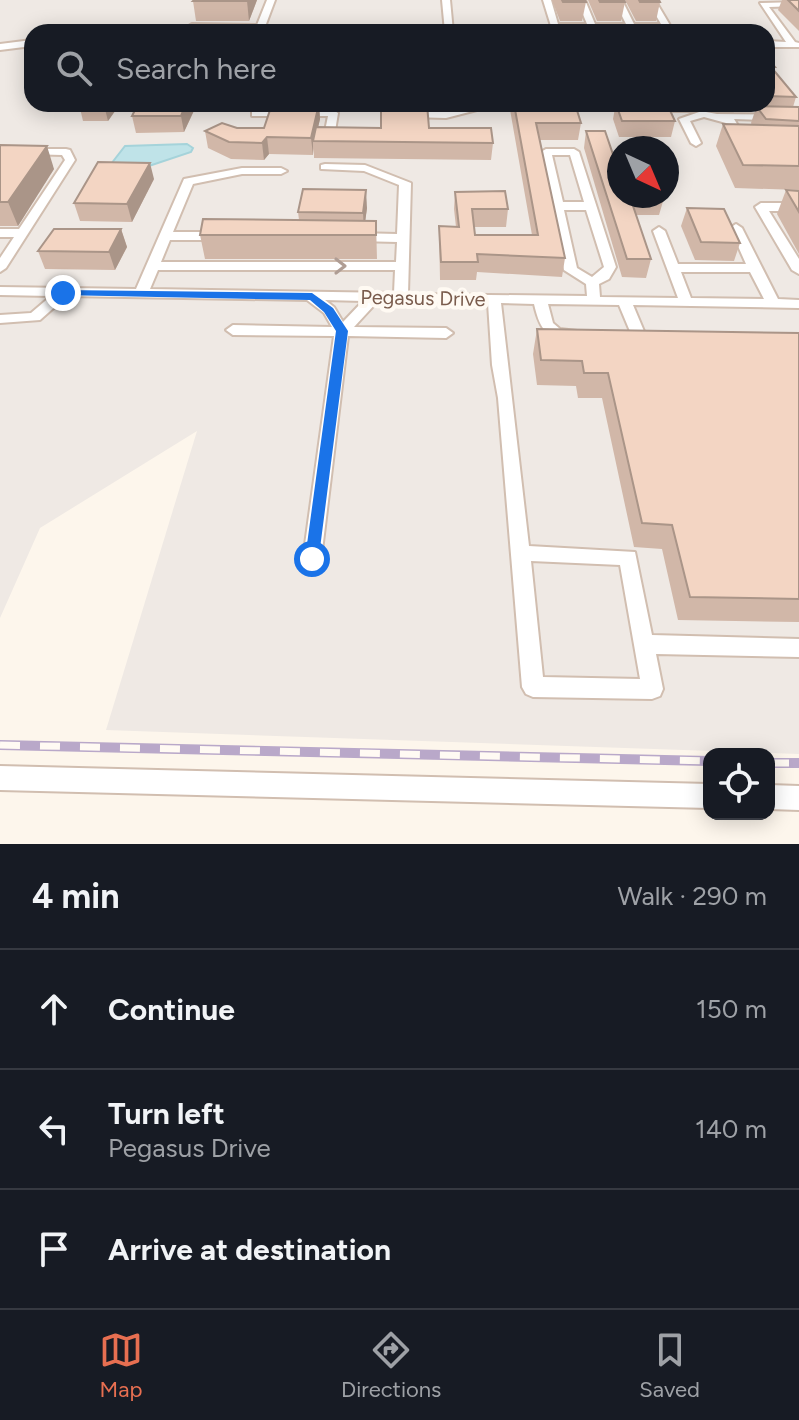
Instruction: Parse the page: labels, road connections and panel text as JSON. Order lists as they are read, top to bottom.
{
  "streets": {
    "street": ["Pegasus Drive"]
  },
  "north": "bottom right",
  "page": {
    "search": "Search here",
    "heading": ["4 min", "Walk · 290 m"],
    "list": [
      ["Continue", "150 m"],
      ["Turn left", "Pegasus Drive", "140 m"],
      "Arrive at destination"
    ],
    "nav": ["Map", "Directions", "Saved"]
  }
}
